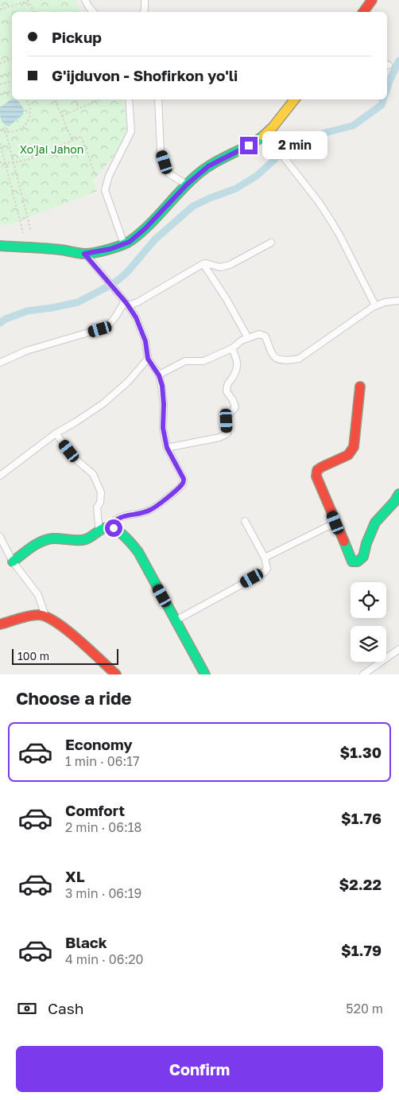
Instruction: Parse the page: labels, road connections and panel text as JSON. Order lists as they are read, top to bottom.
{
  "parks": ["Xo'jai Jahon"],
  "scale_bar": "100 m",
  "page": {
    "banner": ["Pickup", "G'ijduvon - Shofirkon yo'li"],
    "bubble": "2 min",
    "scale": "100 m",
    "heading": "Choose a ride",
    "list": [
      {
        "name": "Economy",
        "note": "1 min · 06:17",
        "value": "$1.30"
      },
      {
        "name": "Comfort",
        "note": "2 min · 06:18",
        "value": "$1.76"
      },
      {
        "name": "XL",
        "note": "3 min · 06:19",
        "value": "$2.22"
      },
      {
        "name": "Black",
        "note": "4 min · 06:20",
        "value": "$1.79"
      }
    ],
    "pay": ["Cash", "520 m"],
    "buttons": "Confirm"
  }
}
